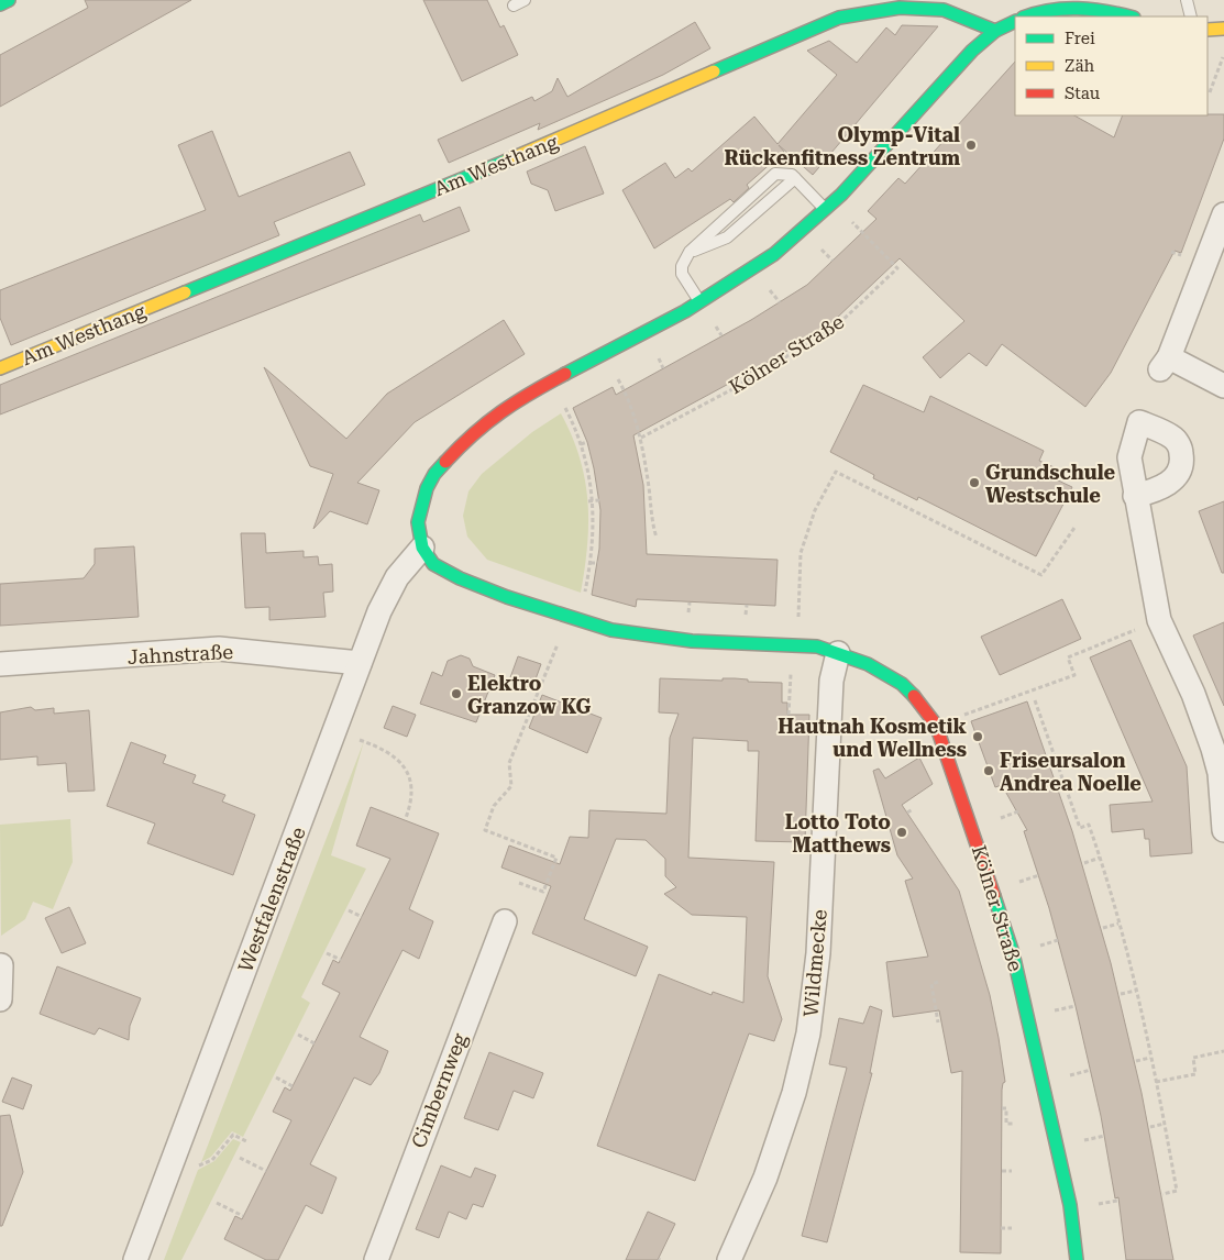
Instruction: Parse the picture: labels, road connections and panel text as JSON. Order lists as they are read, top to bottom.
{
  "streets": {
    "main road": ["Am Westhang", "Kölner Straße"],
    "street": [
      "Jahnstraße",
      "Westfalenstraße",
      "Wildmecke",
      "Cimbernweg"
    ]
  },
  "crossings": [
    ["Kölner Straße", "Westfalenstraße"],
    ["Kölner Straße", "Wildmecke"],
    ["Jahnstraße", "Westfalenstraße"]
  ],
  "places": [
    "Olymp-Vital Rückenfitness Zentrum",
    "Grundschule Westschule",
    "Elektro Granzow KG",
    "Hautnah Kosmetik und Wellness",
    "Friseursalon Andrea Noelle",
    "Lotto Toto Matthews"
  ],
  "legend": ["Frei", "Zäh", "Stau"]
}
